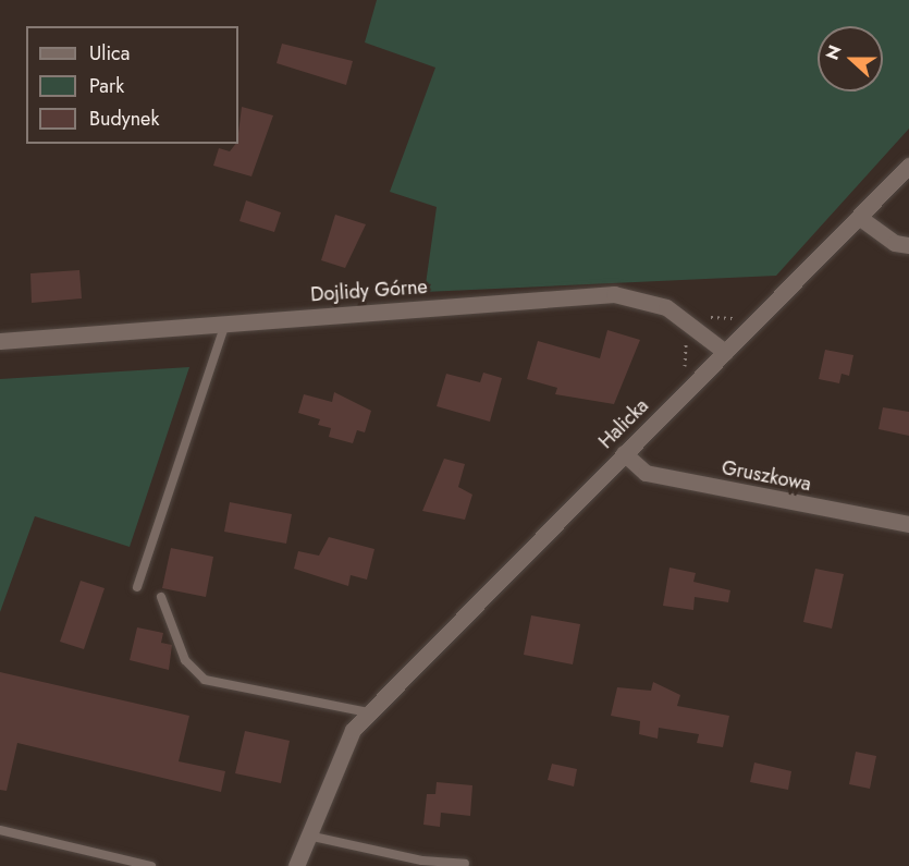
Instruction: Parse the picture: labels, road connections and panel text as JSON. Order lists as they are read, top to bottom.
{
  "streets": {
    "street": ["Dojlidy Górne", "Halicka", "Gruszkowa"]
  },
  "crossings": [
    ["Dojlidy Górne", "Halicka"],
    ["Halicka", "Gruszkowa"]
  ],
  "legend": ["Ulica", "Park", "Budynek"],
  "north": "left"
}
